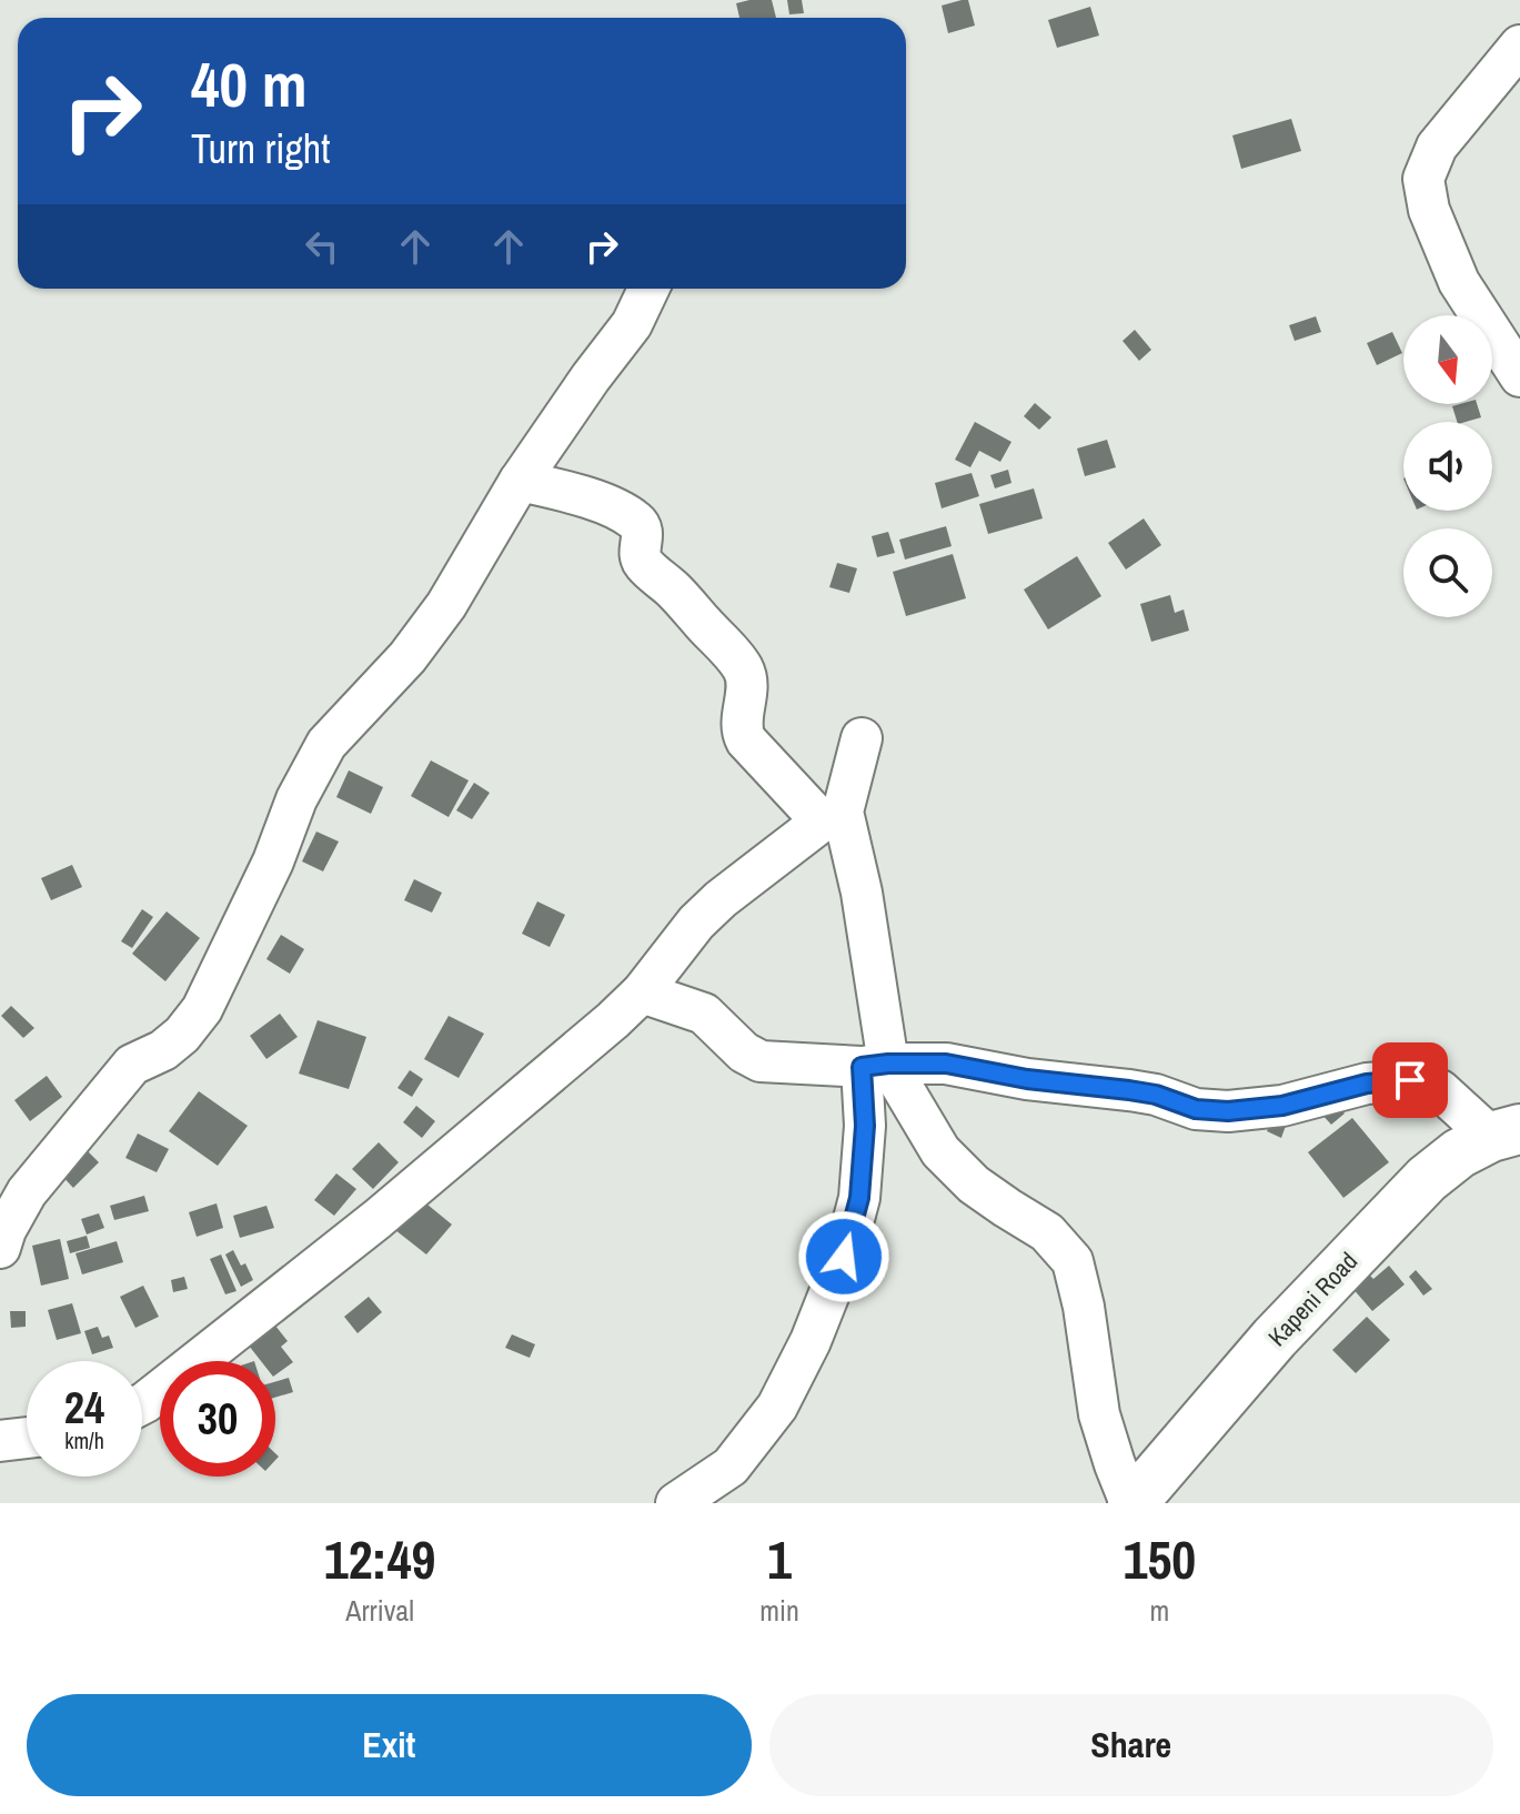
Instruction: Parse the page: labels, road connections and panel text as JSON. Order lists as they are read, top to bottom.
{
  "streets": {
    "main road": ["Kapeni Road"]
  },
  "north": "bottom",
  "page": {
    "turn": ["40 m", "Turn right"],
    "speed": "24 km/h",
    "limit": "30",
    "eta": [
      "12:49",
      "Arrival",
      "1",
      "min",
      "150",
      "m"
    ],
    "buttons": ["Exit", "Share"]
  }
}
